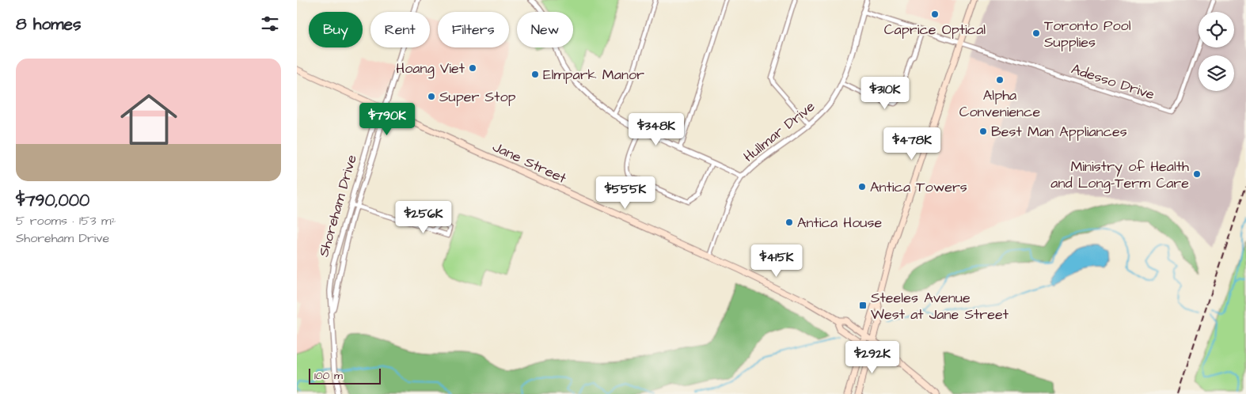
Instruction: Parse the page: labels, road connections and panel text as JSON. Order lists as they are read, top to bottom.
{
  "streets": {
    "main road": ["Jane Street"],
    "street": ["Adesso Drive", "Hullmar Drive", "Shoreham Drive"]
  },
  "crossings": [
    ["Hullmar Drive", "Jane Street"],
    ["Jane Street", "Shoreham Drive"]
  ],
  "places": {
    "other": [
      "Caprice Optical",
      "Toronto Pool Supplies",
      "Hoang Viet",
      "Elmpark Manor",
      "Alpha Convenience",
      "Super Stop",
      "Best Man Appliances",
      "Ministry of Health and Long-Term Care",
      "Antica Towers",
      "Antica House"
    ],
    "transit": ["Steeles Avenue West at Jane Street"]
  },
  "scale_bar": "100 m",
  "page": {
    "heading": "8 homes",
    "chip": [
      "Buy",
      "Rent",
      "Filters",
      "New"
    ],
    "list": [
      {
        "name": "$790,000",
        "note": "5 rooms · 153 m² · Shoreham Drive"
      }
    ],
    "price": [
      "$310K",
      "$790K",
      "$348K",
      "$478K",
      "$555K",
      "$256K",
      "$415K",
      "$292K"
    ],
    "scale": "100 m"
  }
}
